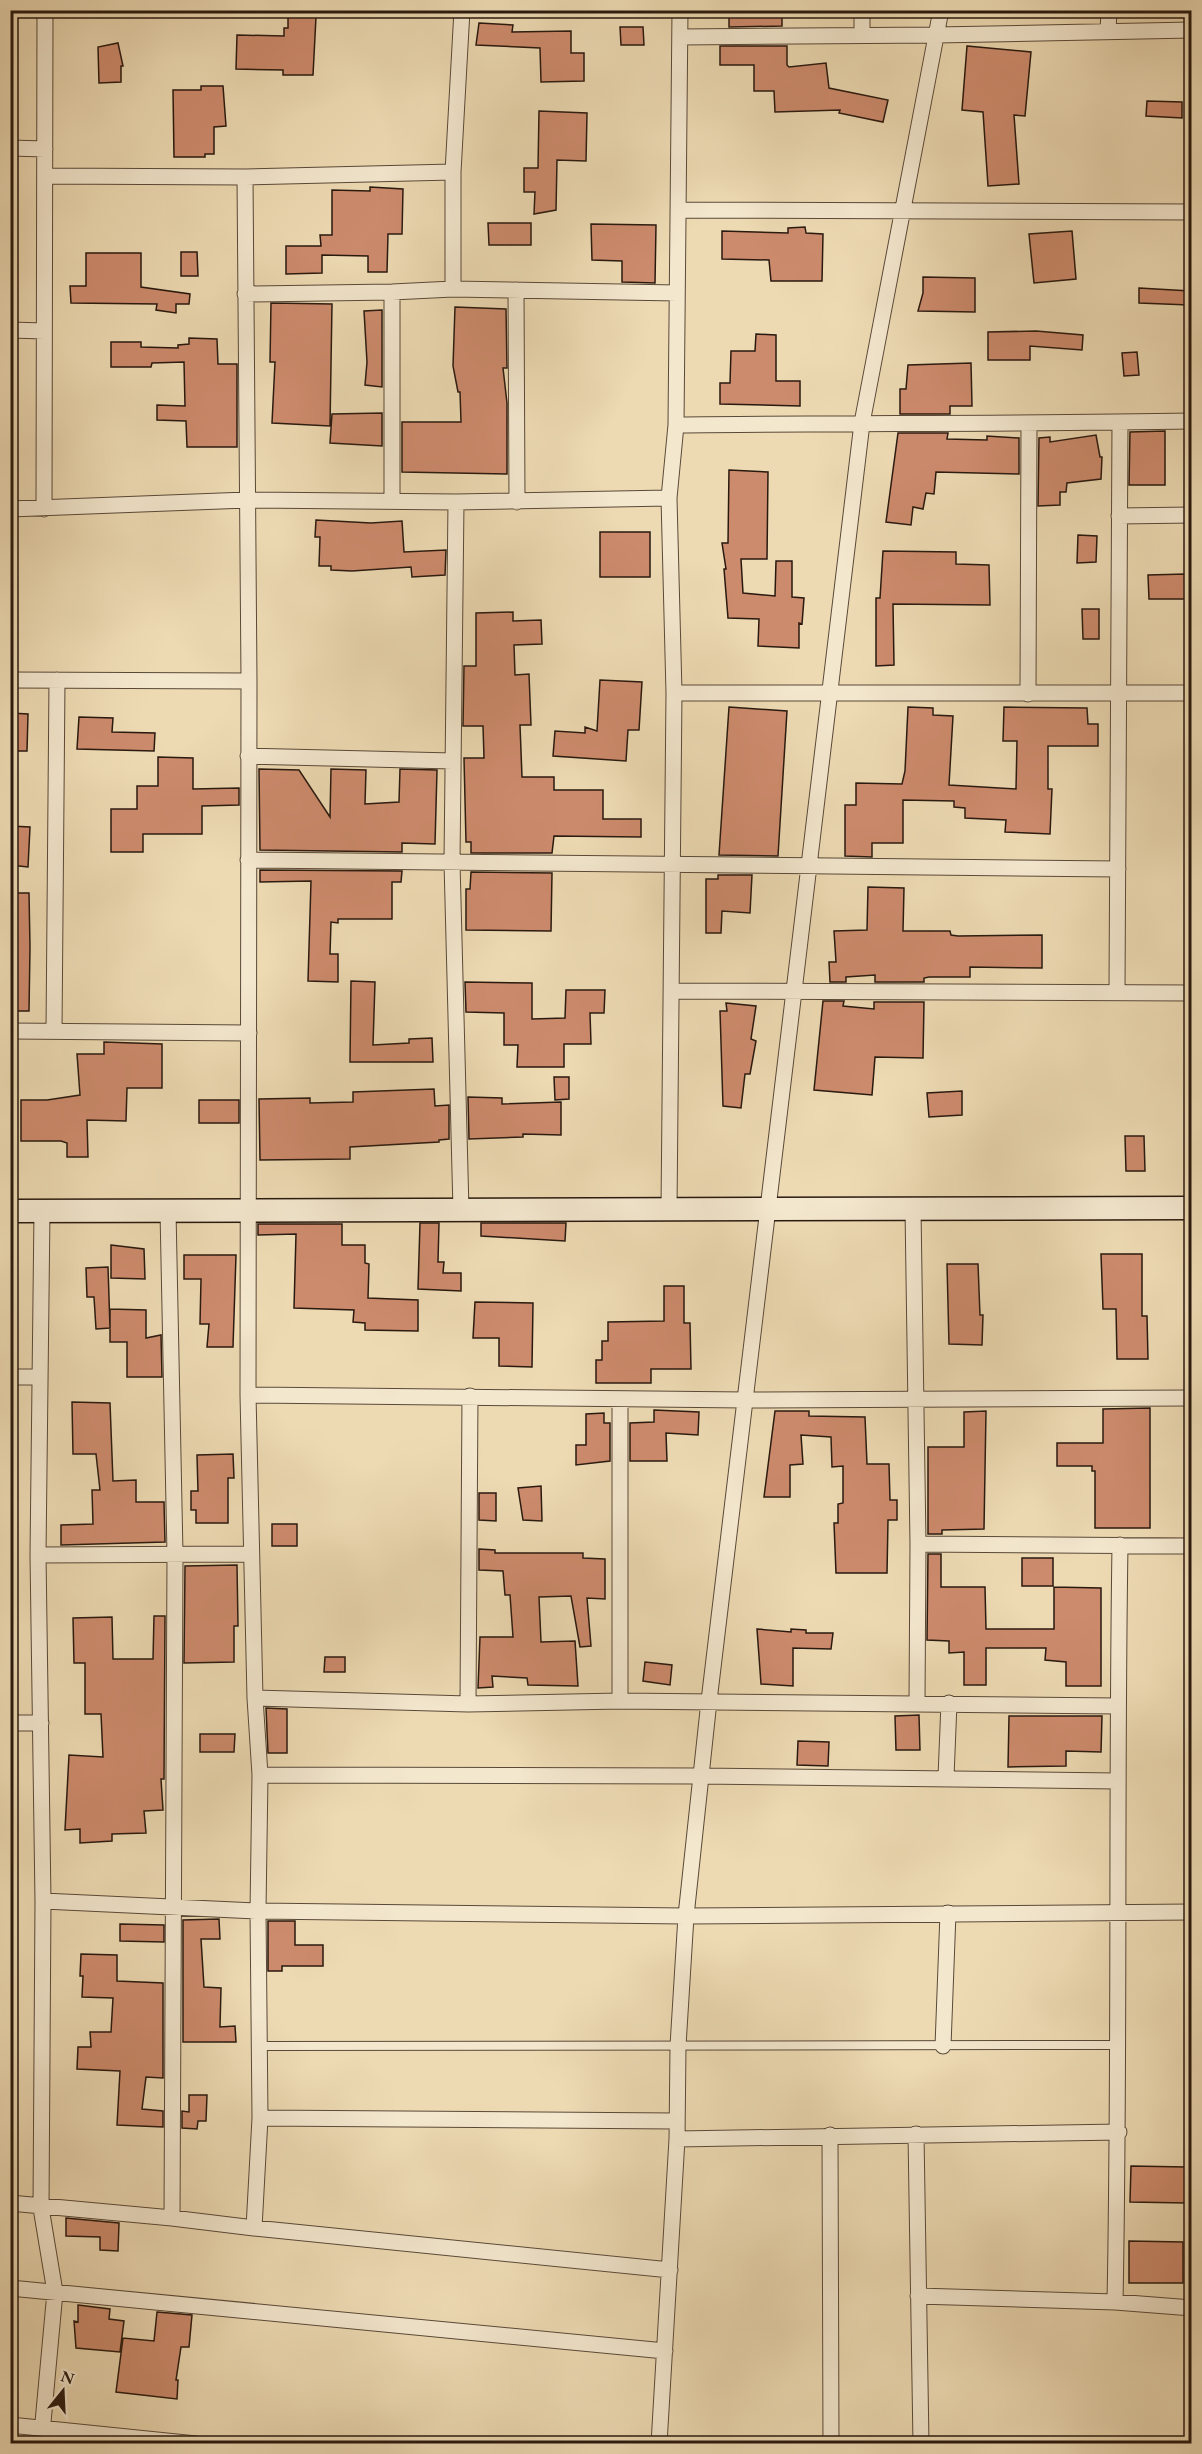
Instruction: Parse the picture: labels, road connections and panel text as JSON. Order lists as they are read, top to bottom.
{
  "north": "top"
}
